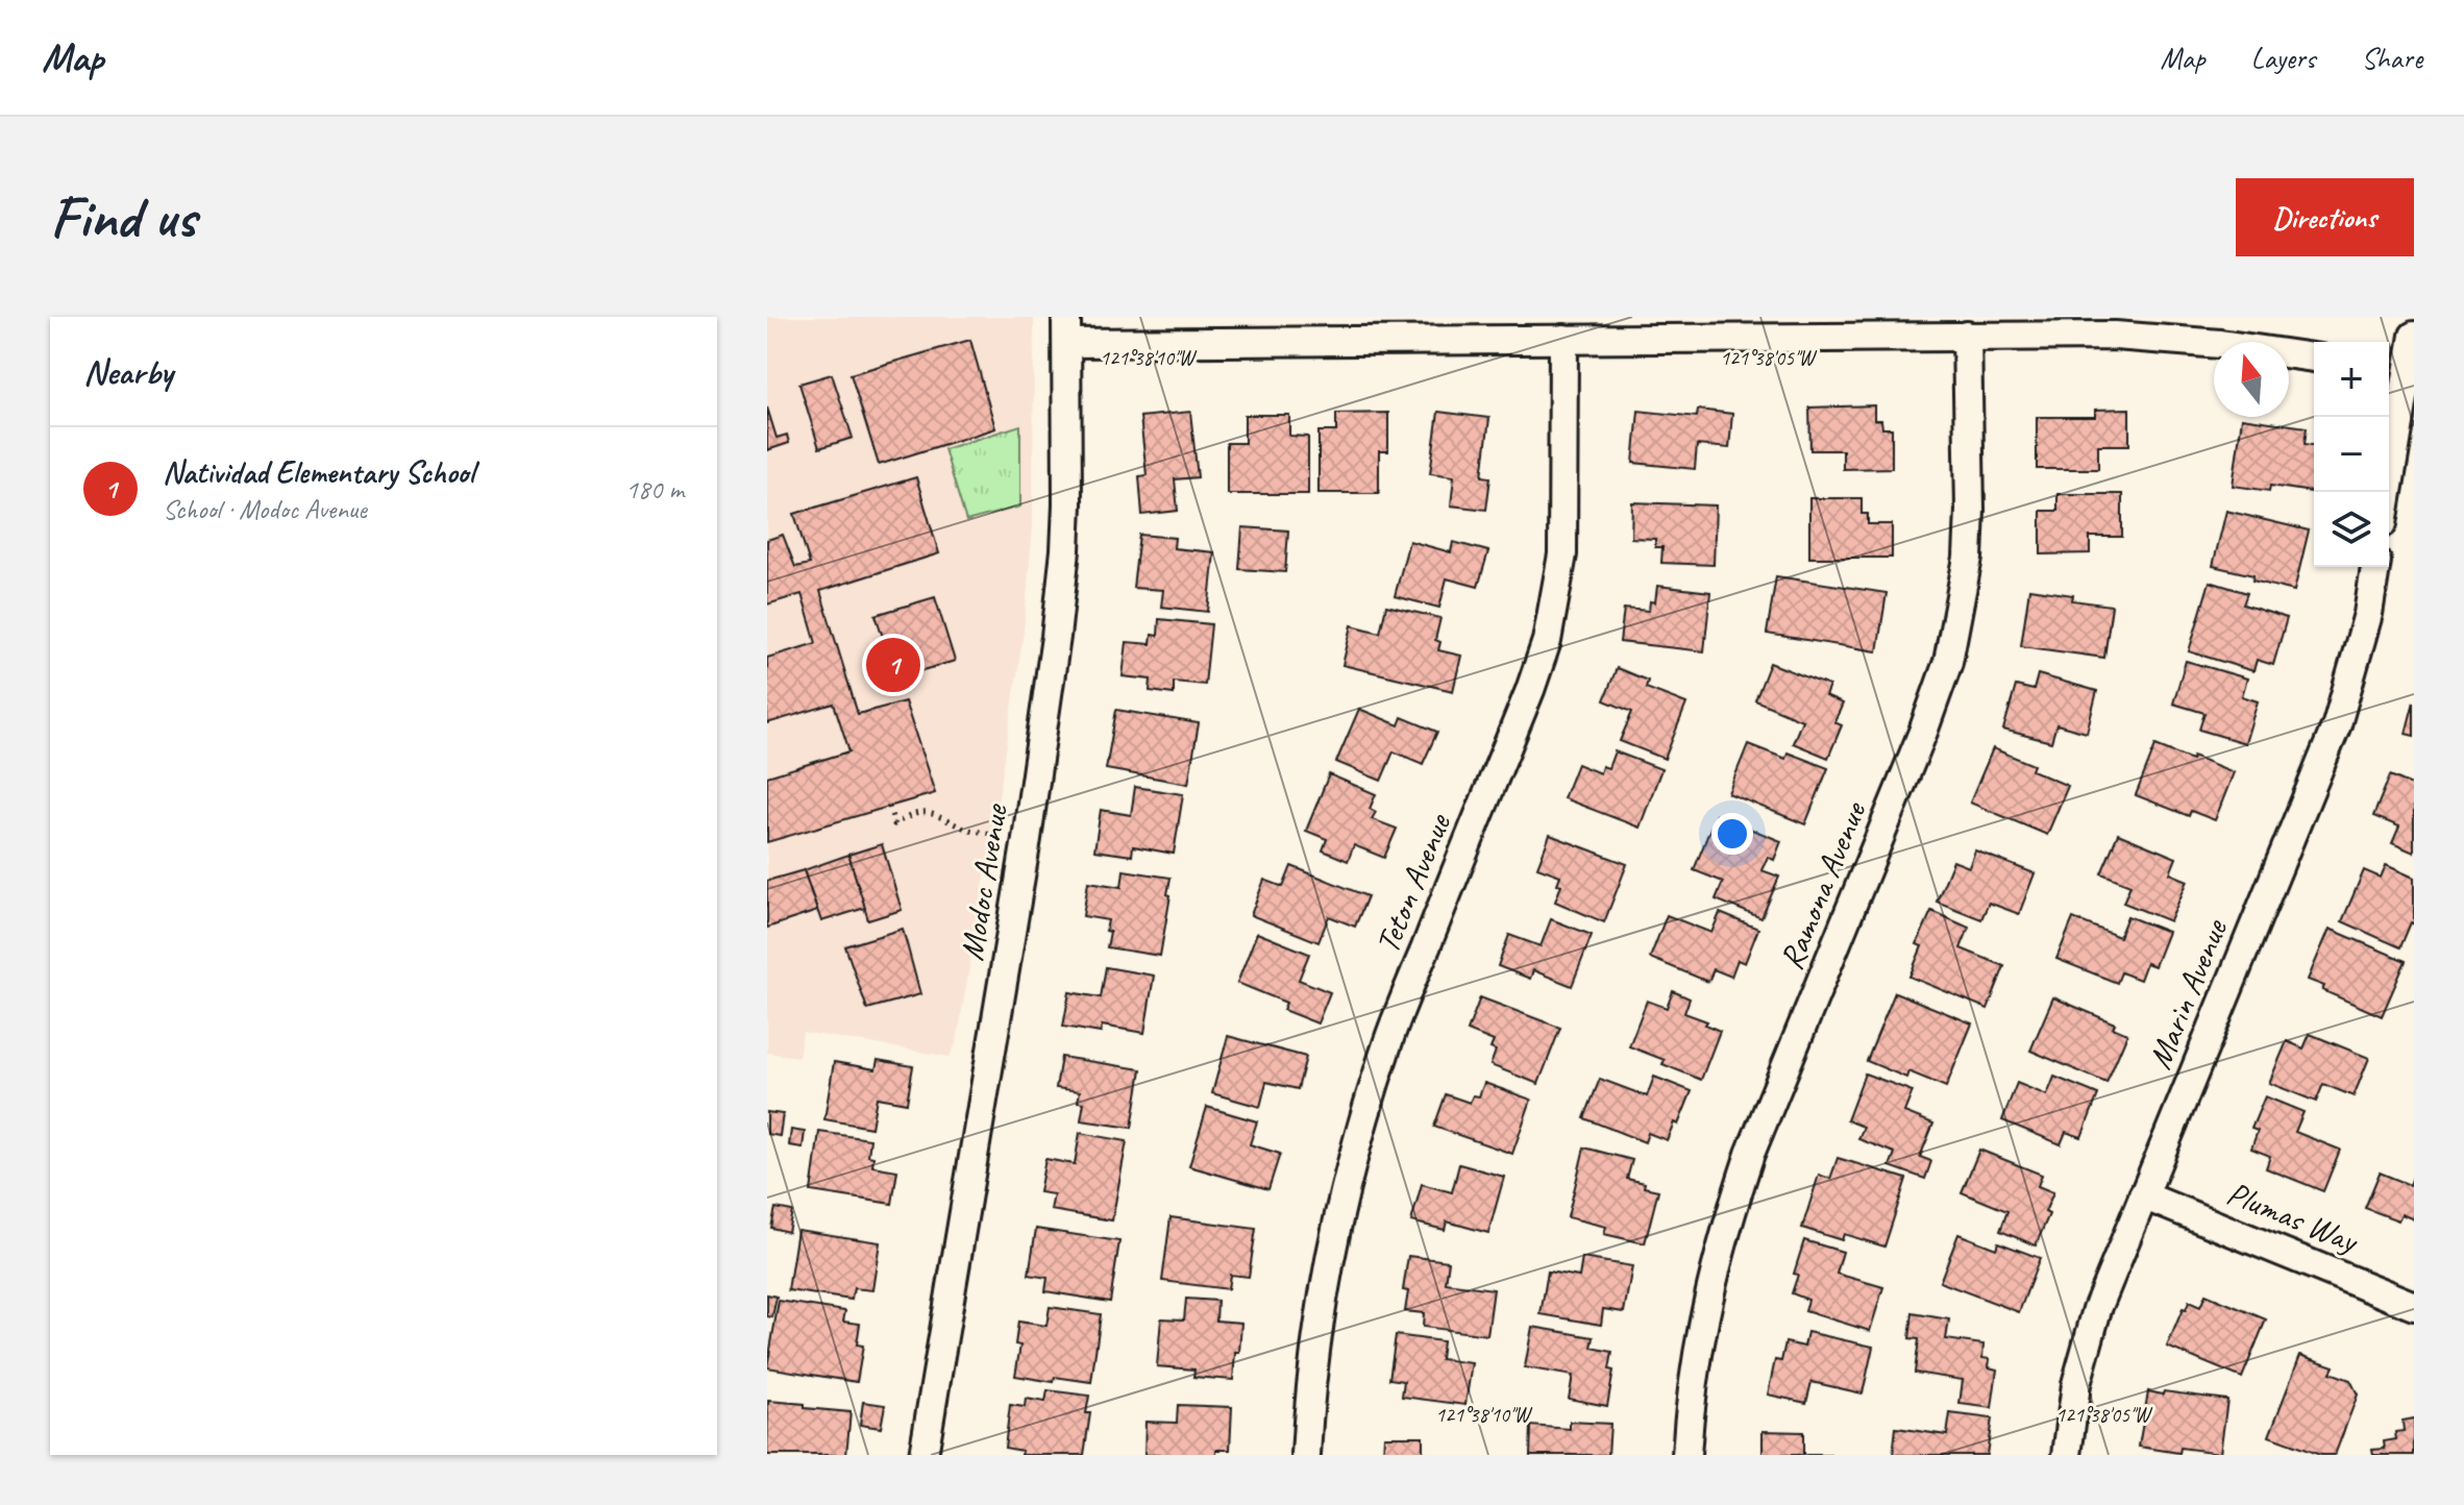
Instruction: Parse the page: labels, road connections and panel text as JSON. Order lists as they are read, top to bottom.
{
  "streets": {
    "street": [
      "Modoc Avenue",
      "Teton Avenue",
      "Ramona Avenue",
      "Marin Avenue",
      "Plumas Way"
    ]
  },
  "crossings": [
    ["Marin Avenue", "Plumas Way"]
  ],
  "north": "top",
  "page": {
    "header": "Map",
    "nav": ["Map", "Layers", "Share"],
    "buttons": "Directions",
    "title": "Find us",
    "heading": "Nearby",
    "map_buttons": ["+", "−"],
    "list": [
      {
        "mark": "1",
        "name": "Natividad Elementary School",
        "note": "School · Modoc Avenue",
        "value": "180 m"
      }
    ],
    "pins": "1"
  },
  "coordinates": ["121°38'10\"W", "121°38'05\"W"]
}
